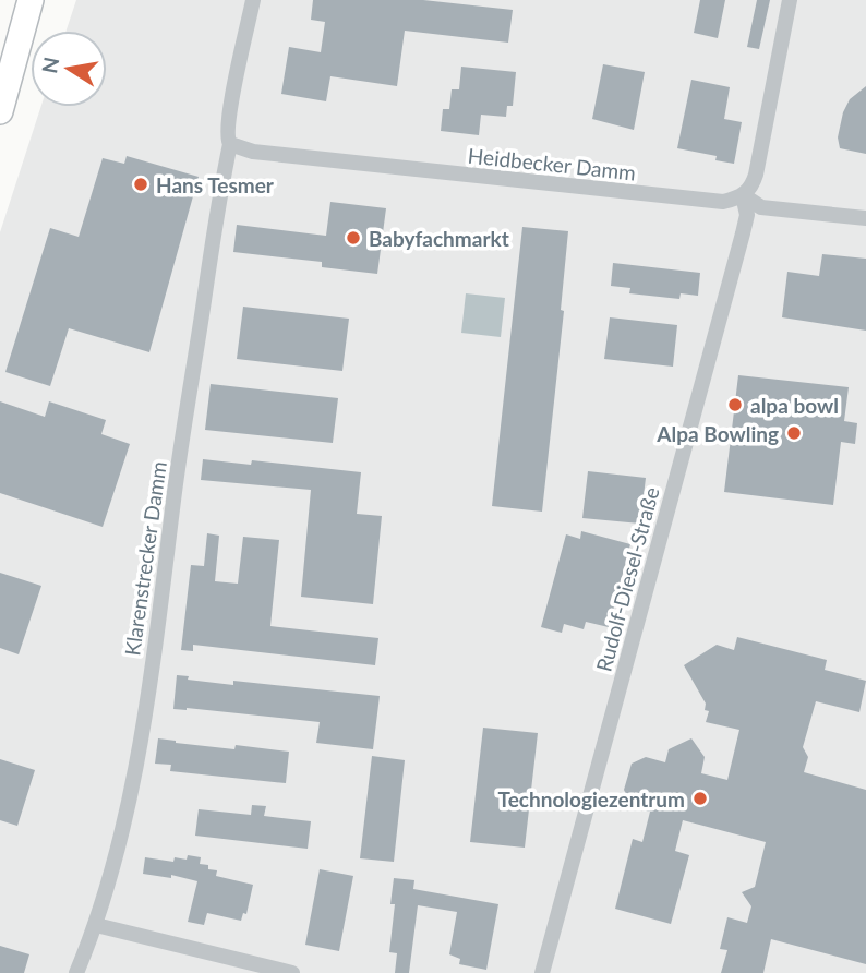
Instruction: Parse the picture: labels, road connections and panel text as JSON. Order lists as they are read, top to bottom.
{
  "streets": {
    "street": ["Heidbecker Damm", "Klarenstrecker Damm", "Rudolf-Diesel-Straße"]
  },
  "crossings": [
    ["Heidbecker Damm", "Klarenstrecker Damm"],
    ["Heidbecker Damm", "Rudolf-Diesel-Straße"]
  ],
  "places": [
    "Hans Tesmer",
    "Babyfachmarkt",
    "alpa bowl",
    "Alpa Bowling",
    "Technologiezentrum"
  ],
  "north": "left"
}
